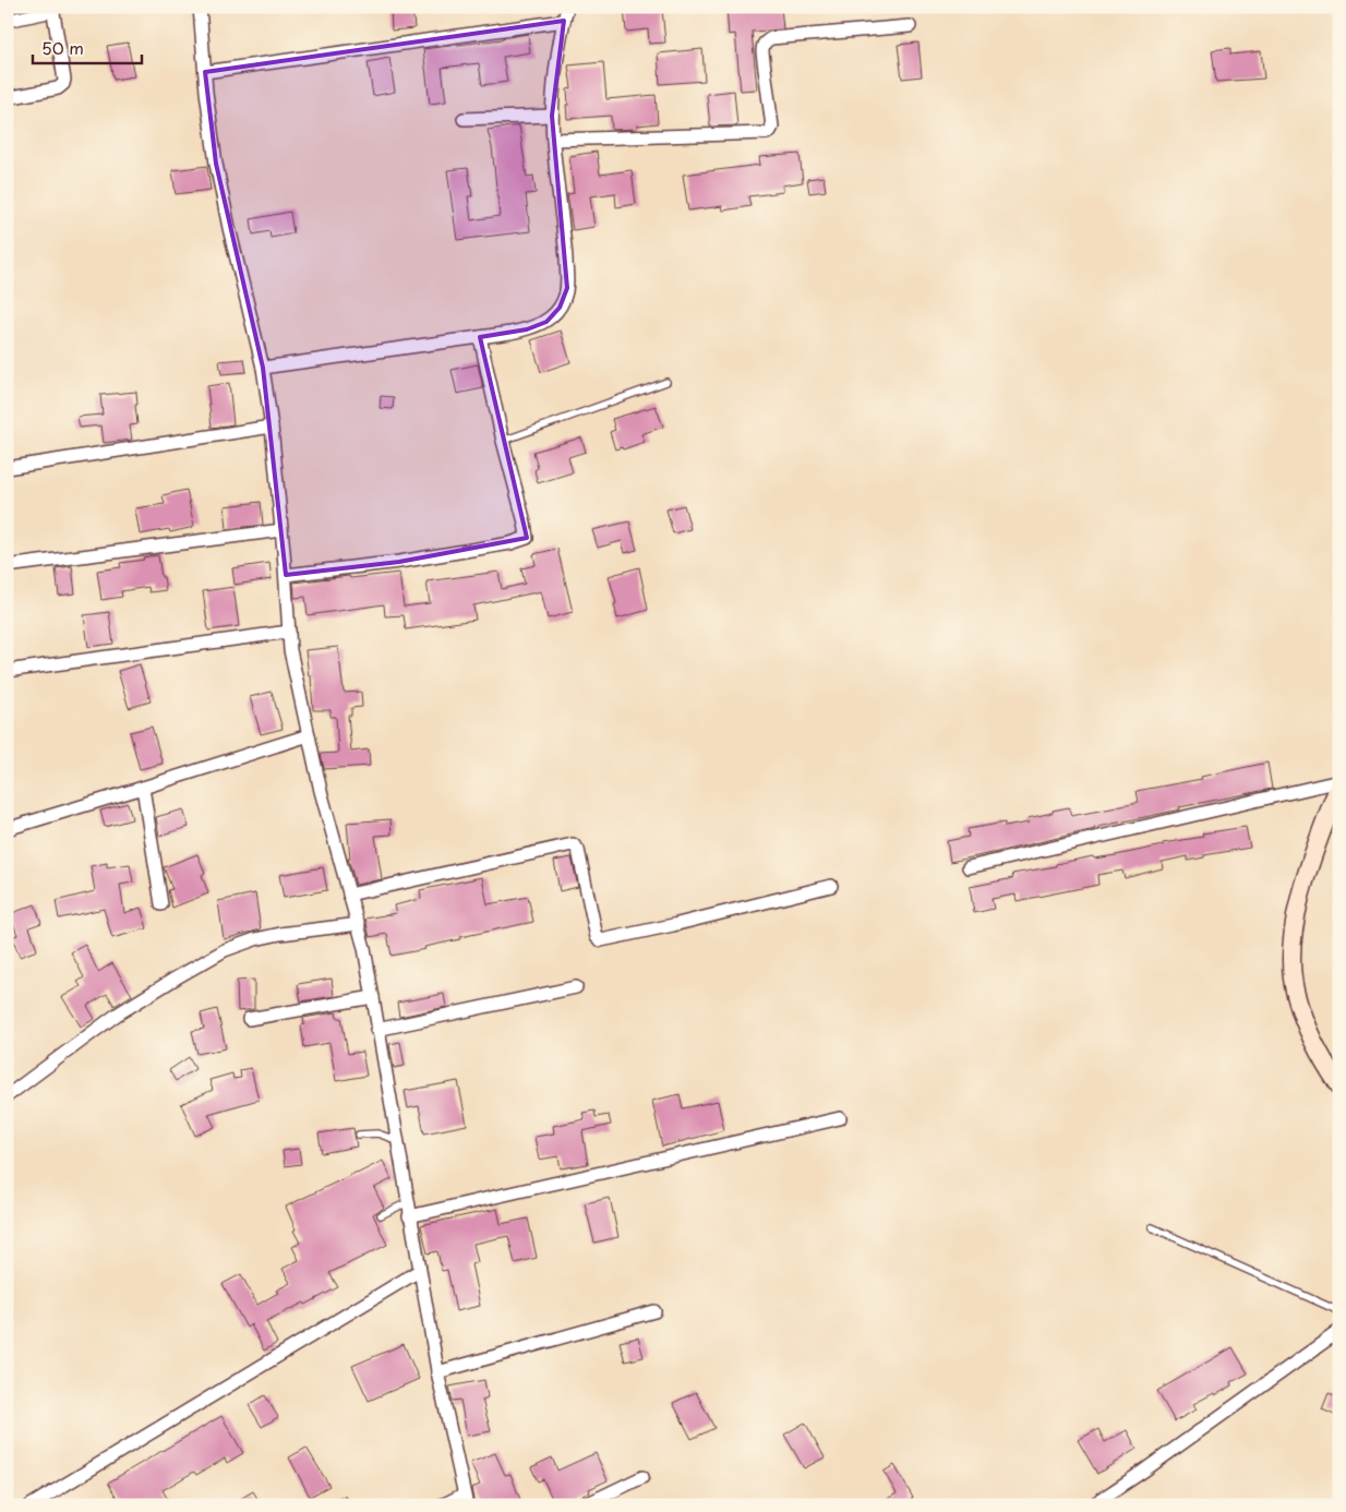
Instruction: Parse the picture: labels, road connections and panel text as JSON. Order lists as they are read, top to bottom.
{
  "scale_bar": "50 m"
}
